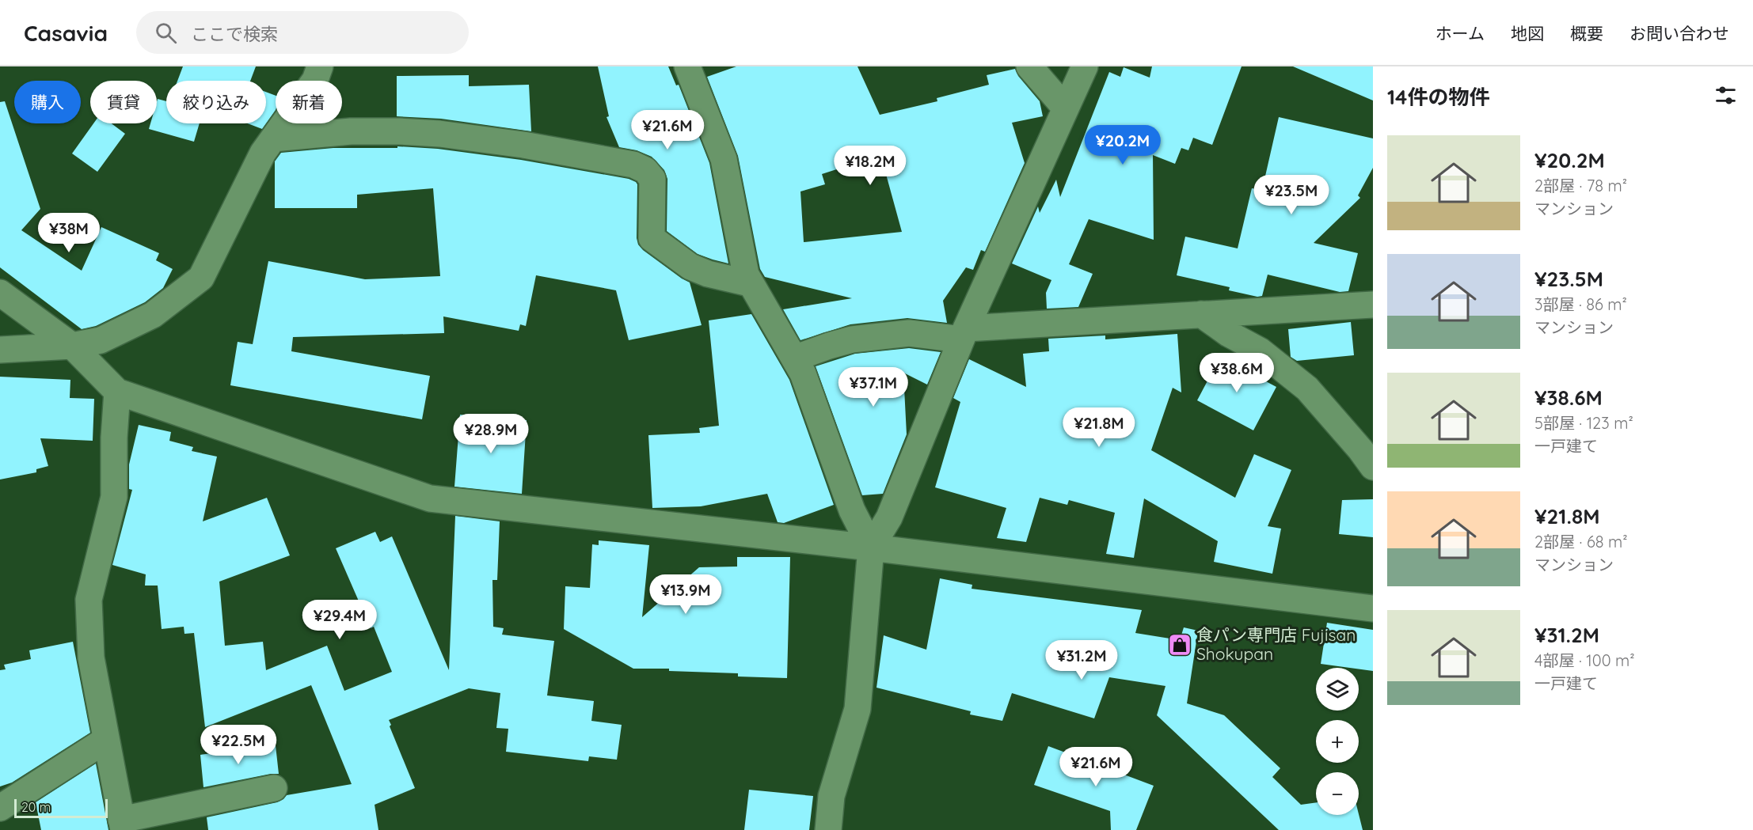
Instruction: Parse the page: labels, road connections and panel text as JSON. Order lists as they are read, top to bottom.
{
  "places": {
    "shop": ["食パン専門店 Fujisan Shokupan"]
  },
  "scale_bar": "20 m",
  "page": {
    "header": "Casavia",
    "search": "ここで検索",
    "nav": [
      "ホーム",
      "地図",
      "概要",
      "お問い合わせ"
    ],
    "heading": "14件の物件",
    "chip": [
      "購入",
      "賃貸",
      "絞り込み",
      "新着"
    ],
    "price": [
      "¥21.6M",
      "¥20.2M",
      "¥18.2M",
      "¥23.5M",
      "¥38M",
      "¥38.6M",
      "¥37.1M",
      "¥21.8M",
      "¥28.9M",
      "¥13.9M",
      "¥29.4M",
      "¥31.2M",
      "¥22.5M",
      "¥21.6M"
    ],
    "list": [
      {
        "name": "¥20.2M",
        "note": "2部屋 · 78 m² · マンション"
      },
      {
        "name": "¥23.5M",
        "note": "3部屋 · 86 m² · マンション"
      },
      {
        "name": "¥38.6M",
        "note": "5部屋 · 123 m² · 一戸建て"
      },
      {
        "name": "¥21.8M",
        "note": "2部屋 · 68 m² · マンション"
      },
      {
        "name": "¥31.2M",
        "note": "4部屋 · 100 m² · 一戸建て"
      }
    ],
    "map_buttons": ["+", "−"],
    "scale": "20 m"
  }
}
